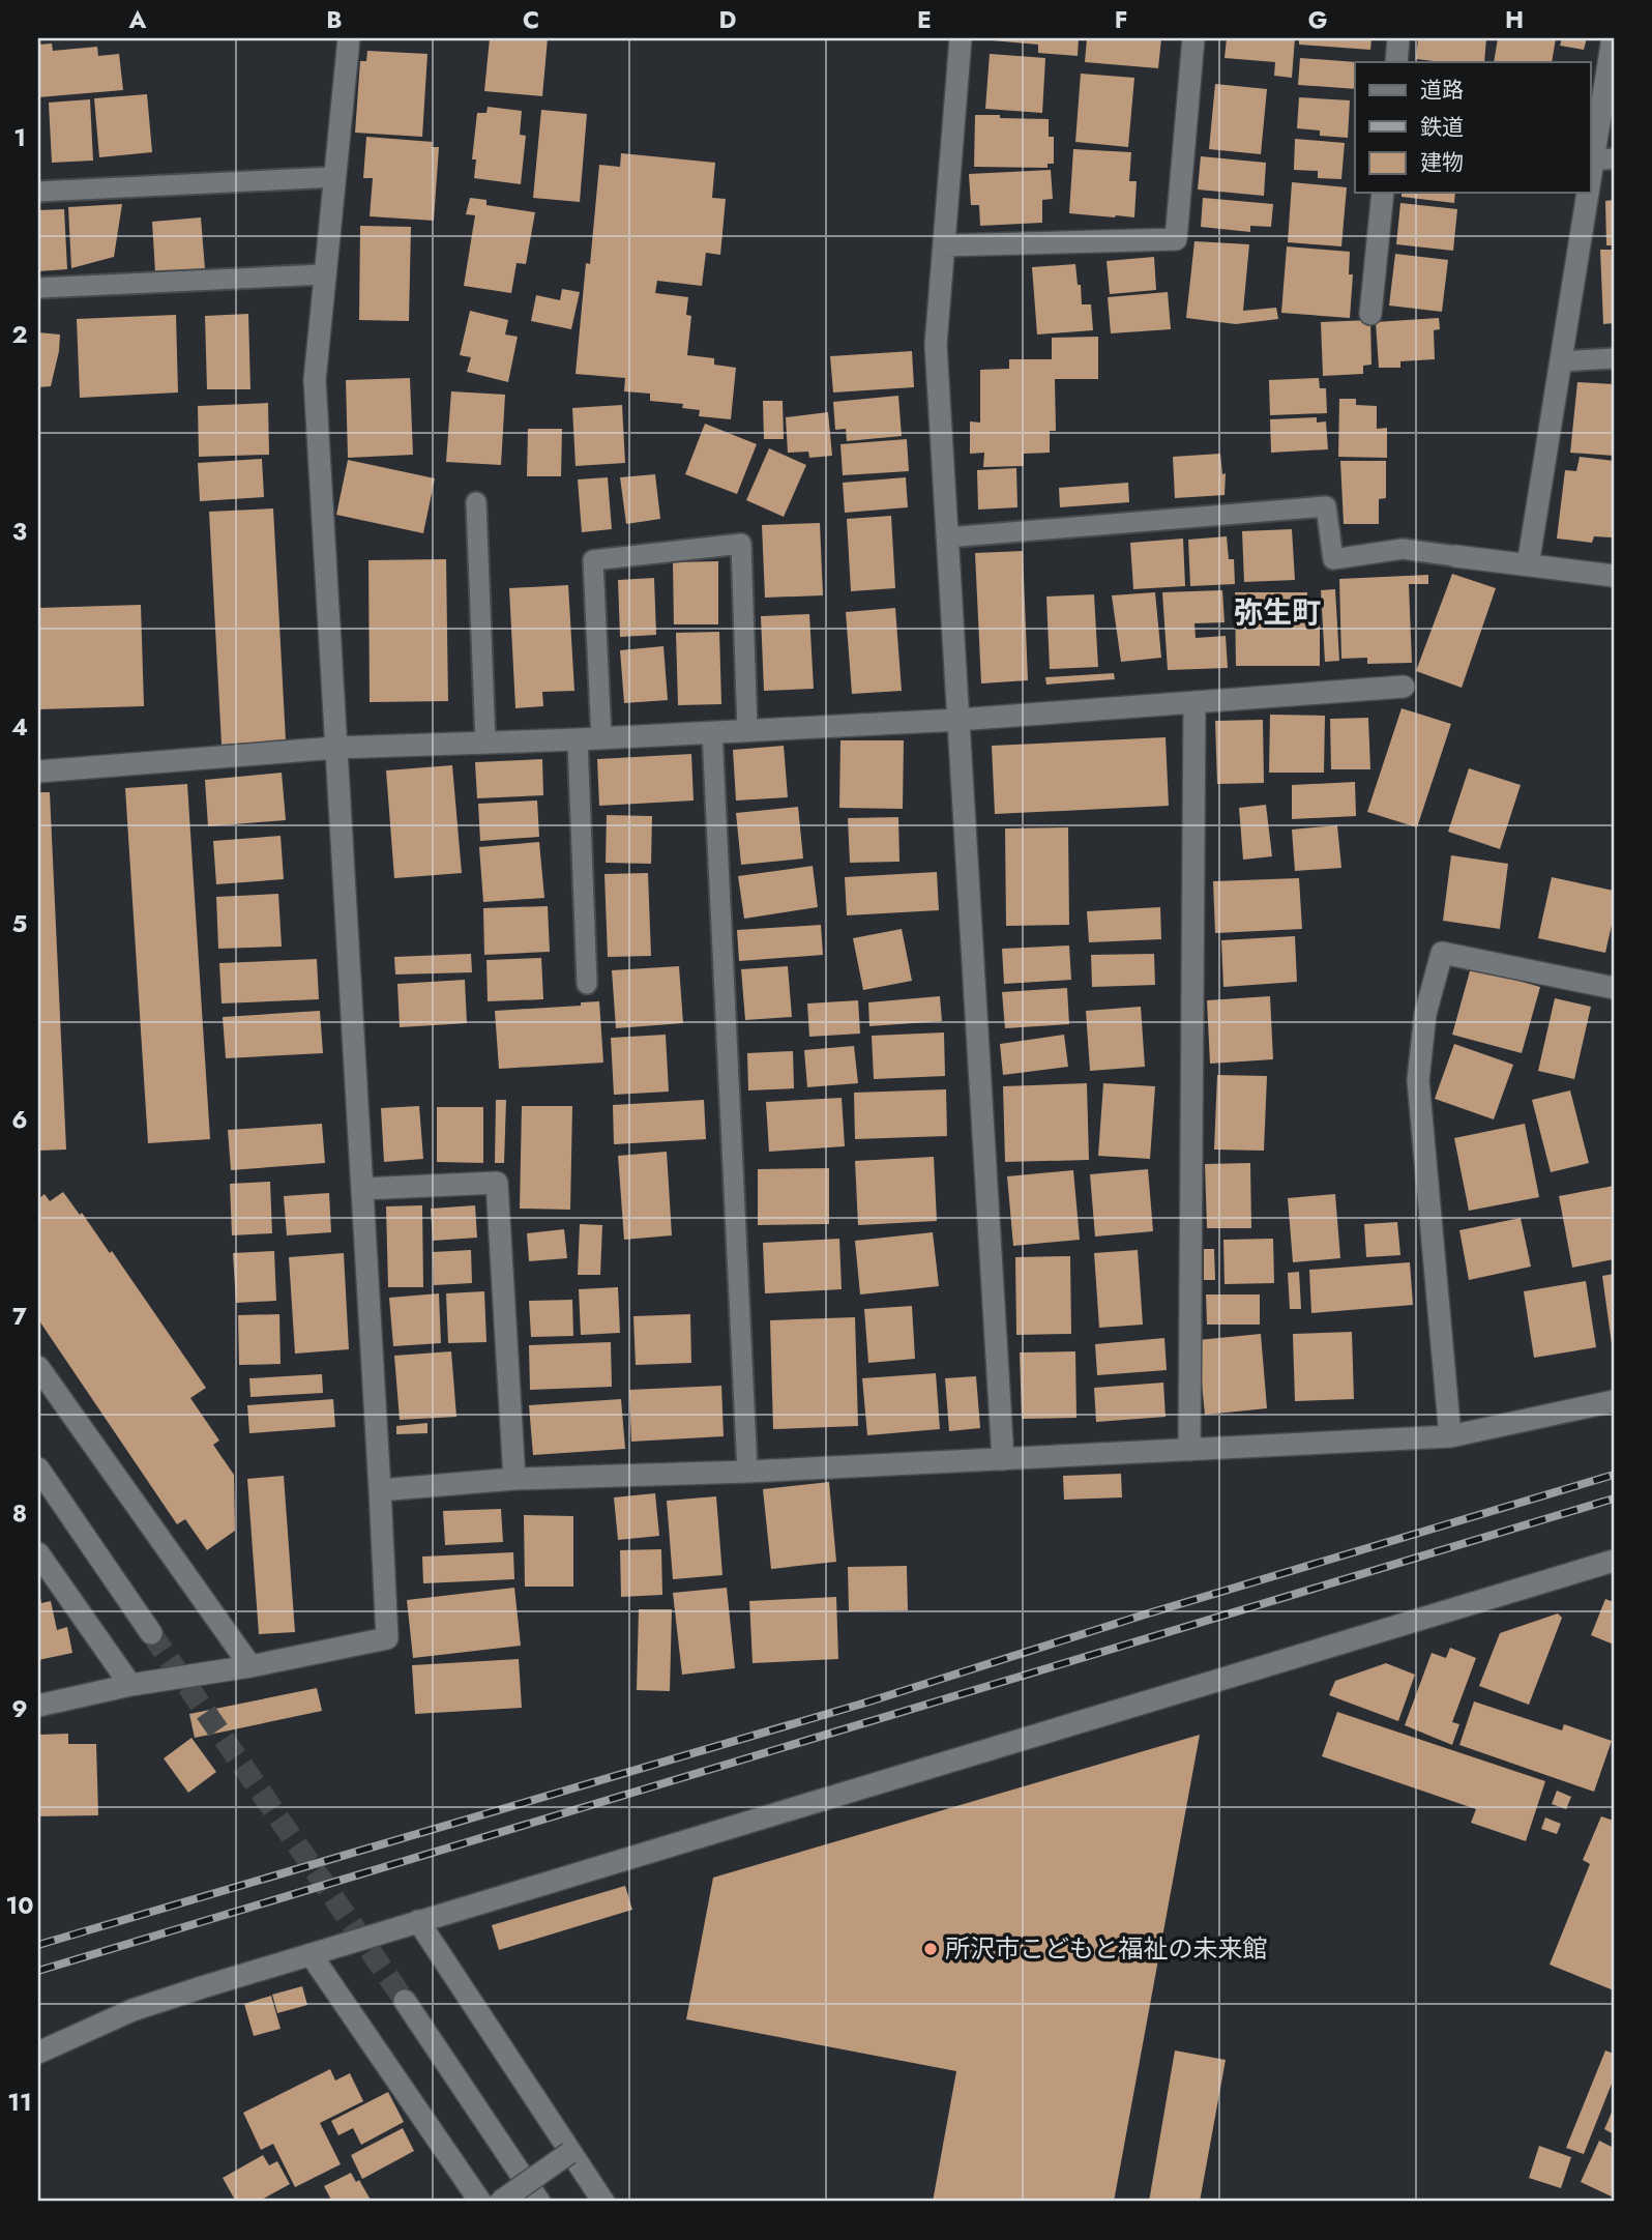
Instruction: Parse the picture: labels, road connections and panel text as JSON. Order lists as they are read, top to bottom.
{
  "districts": ["弥生町"],
  "places": ["所沢市こどもと福祉の未来館"],
  "legend": ["道路", "鉄道", "建物"],
  "grid": {
    "columns": [
      "A",
      "B",
      "C",
      "D",
      "E",
      "F",
      "G",
      "H"
    ],
    "rows": [
      "1",
      "2",
      "3",
      "4",
      "5",
      "6",
      "7",
      "8",
      "9",
      "10",
      "11"
    ]
  }
}
